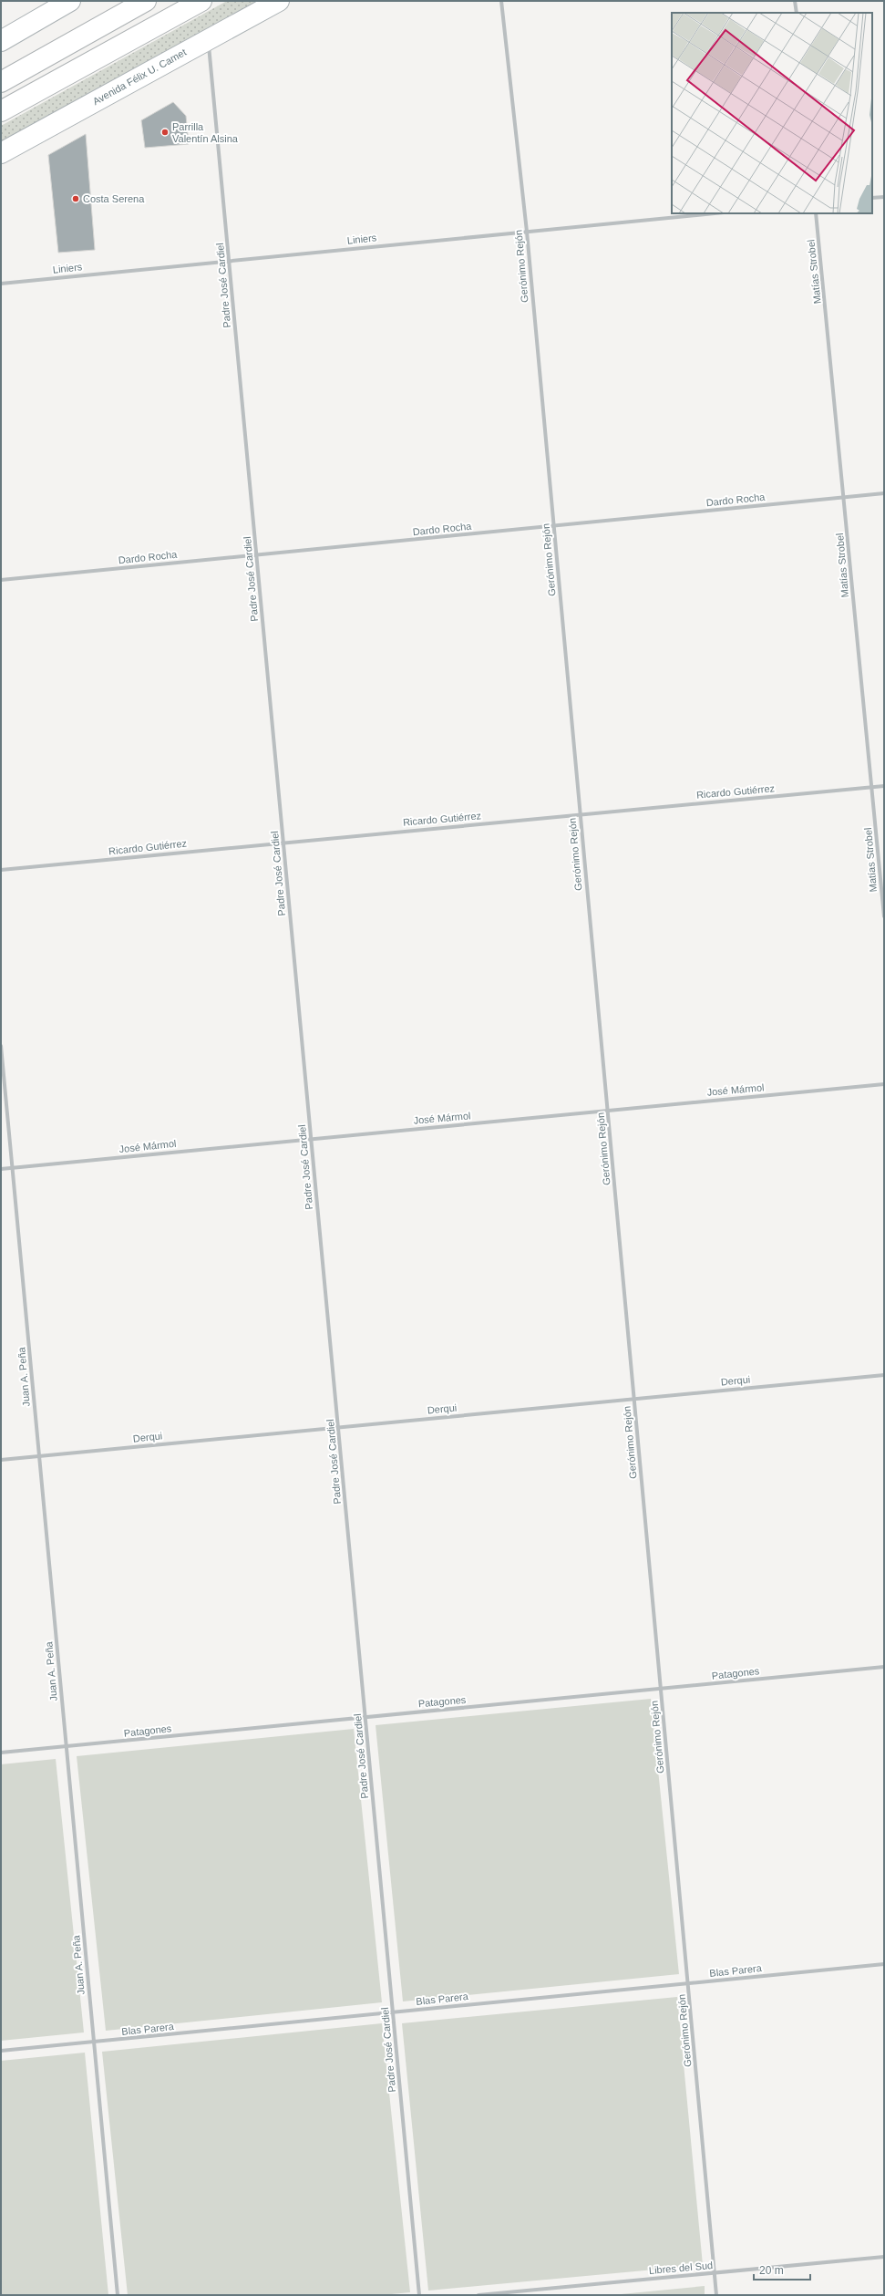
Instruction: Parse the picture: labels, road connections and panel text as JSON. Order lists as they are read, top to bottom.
{
  "streets": {
    "main road": ["Avenida Félix U. Camet"],
    "street": [
      "Liniers",
      "Gerónimo Rejón",
      "Matías Strobel",
      "Padre José Cardiel",
      "Dardo Rocha",
      "Ricardo Gutiérrez",
      "José Mármol",
      "Juan A. Peña",
      "Derqui",
      "Patagones",
      "Blas Parera",
      "Libres del Sud"
    ]
  },
  "crossings": [
    ["Avenida Félix U. Camet", "Padre José Cardiel"],
    ["Liniers", "Gerónimo Rejón"],
    ["Liniers", "Padre José Cardiel"],
    ["Gerónimo Rejón", "Dardo Rocha"],
    ["Gerónimo Rejón", "Ricardo Gutiérrez"],
    ["Gerónimo Rejón", "José Mármol"],
    ["Gerónimo Rejón", "Derqui"],
    ["Gerónimo Rejón", "Patagones"],
    ["Gerónimo Rejón", "Blas Parera"],
    ["Gerónimo Rejón", "Libres del Sud"],
    ["Matías Strobel", "Dardo Rocha"],
    ["Matías Strobel", "Ricardo Gutiérrez"],
    ["Padre José Cardiel", "Dardo Rocha"],
    ["Padre José Cardiel", "Ricardo Gutiérrez"],
    ["Padre José Cardiel", "José Mármol"],
    ["Padre José Cardiel", "Derqui"],
    ["Padre José Cardiel", "Patagones"],
    ["Padre José Cardiel", "Blas Parera"],
    ["José Mármol", "Juan A. Peña"],
    ["Juan A. Peña", "Derqui"],
    ["Juan A. Peña", "Patagones"],
    ["Juan A. Peña", "Blas Parera"]
  ],
  "places": ["Parrilla Valentín Alsina", "Costa Serena"],
  "scale_bar": "20 m"
}
